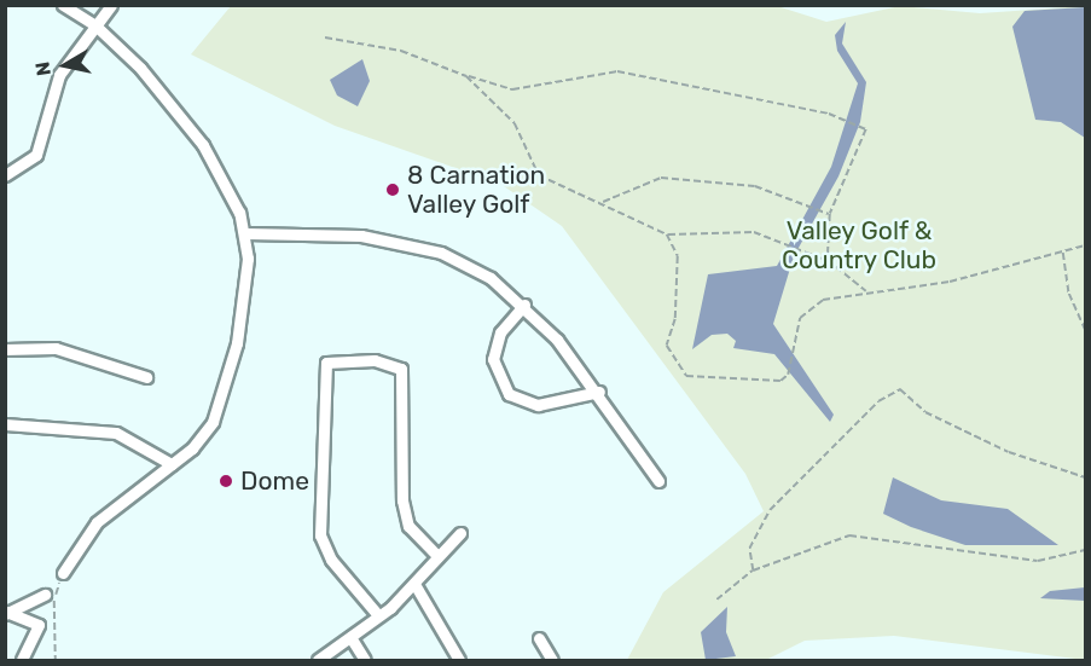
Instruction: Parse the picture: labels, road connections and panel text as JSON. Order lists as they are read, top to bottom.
{
  "parks": ["Valley Golf & Country Club"],
  "places": ["8 Carnation Valley Golf", "Dome"],
  "north": "left"
}
